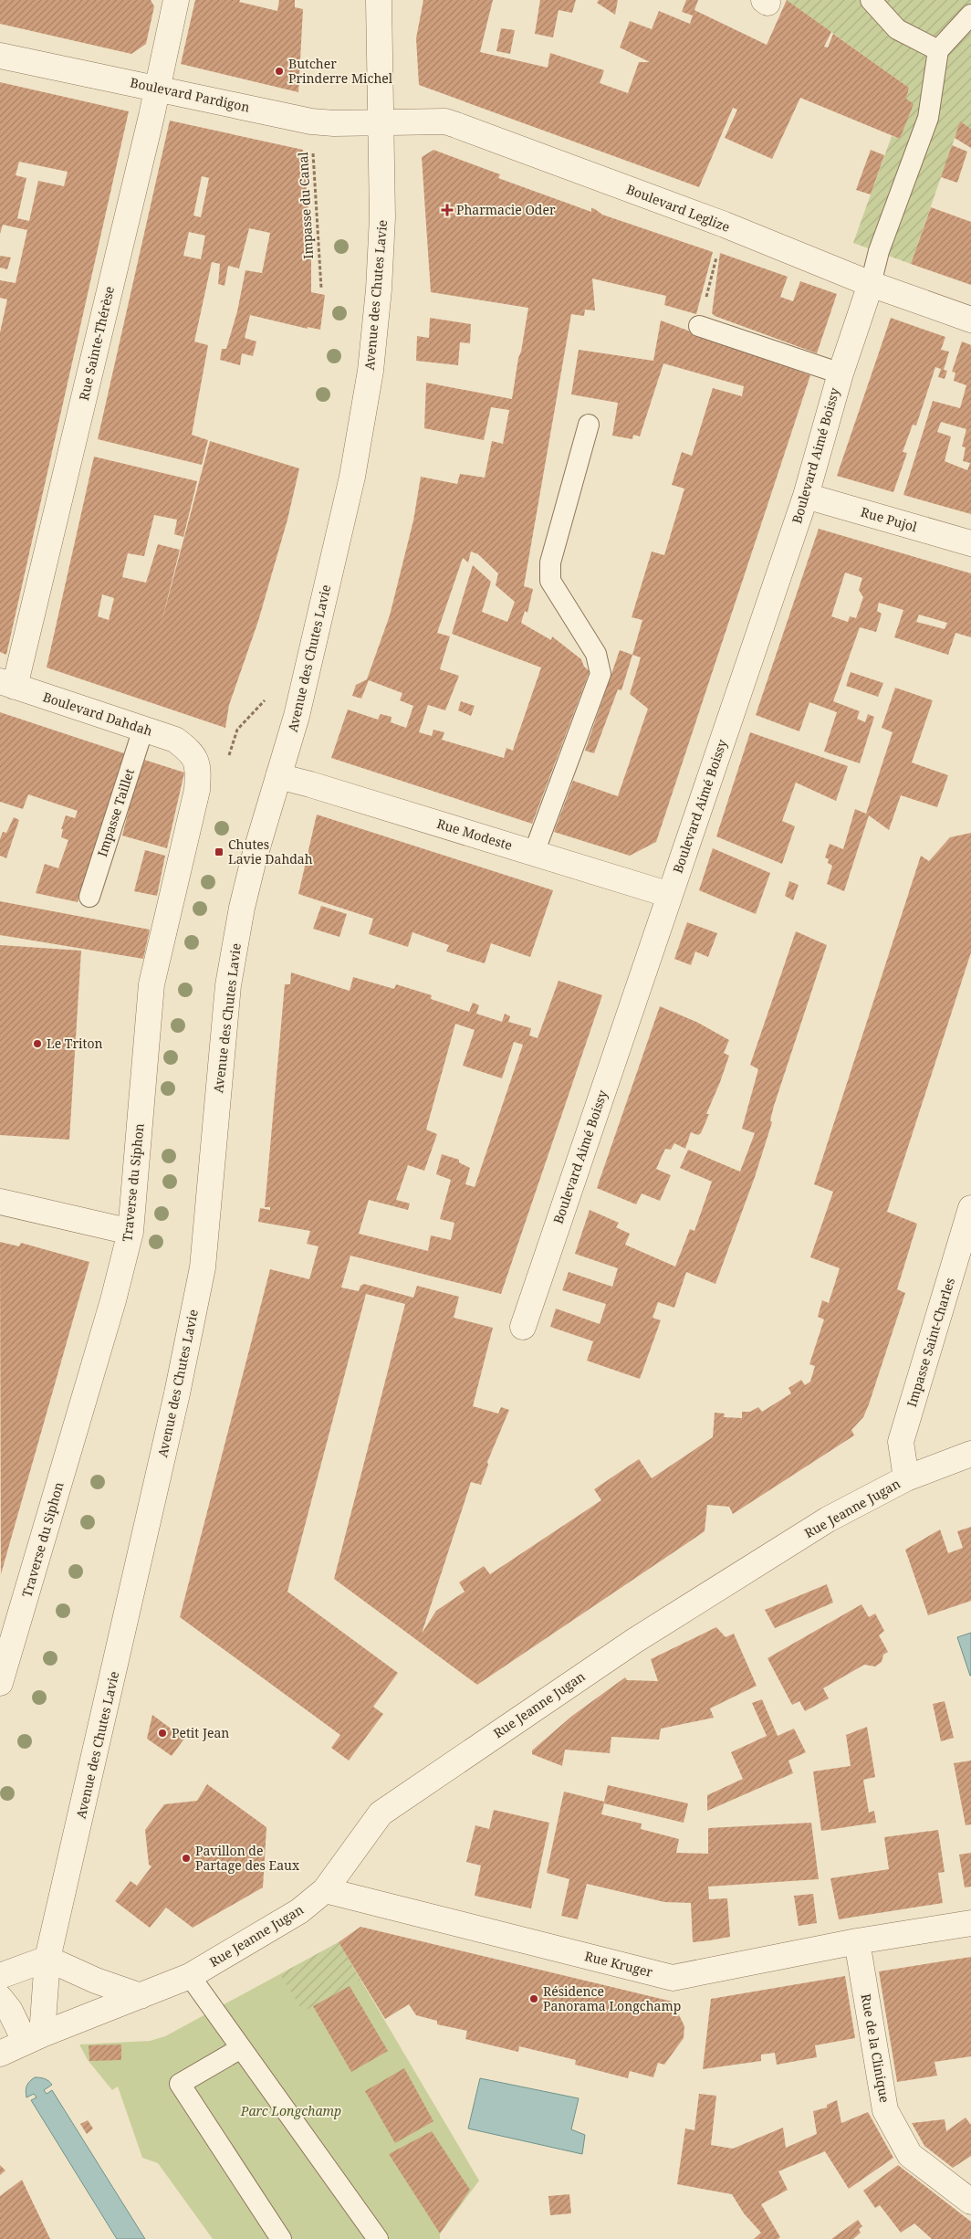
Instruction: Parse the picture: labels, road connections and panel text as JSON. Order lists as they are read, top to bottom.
{
  "streets": {
    "street": [
      "Boulevard Pardigon",
      "Boulevard Leglize",
      "Avenue des Chutes Lavie",
      "Rue Sainte-Thérèse",
      "Boulevard Aimé Boissy",
      "Rue Pujol",
      "Boulevard Dahdah",
      "Rue Modeste",
      "Traverse du Siphon",
      "Impasse Saint-Charles",
      "Rue Jeanne Jugan",
      "Rue Kruger",
      "Rue de la Clinique"
    ],
    "lane": ["Impasse Taillet"],
    "path": ["Impasse du Canal"]
  },
  "crossings": [
    ["Boulevard Pardigon", "Impasse du Canal"],
    ["Boulevard Pardigon", "Boulevard Leglize"],
    ["Boulevard Pardigon", "Avenue des Chutes Lavie"],
    ["Boulevard Pardigon", "Rue Sainte-Thérèse"],
    ["Boulevard Leglize", "Avenue des Chutes Lavie"],
    ["Boulevard Leglize", "Boulevard Aimé Boissy"],
    ["Avenue des Chutes Lavie", "Rue Modeste"],
    ["Avenue des Chutes Lavie", "Rue Jeanne Jugan"],
    ["Rue Sainte-Thérèse", "Boulevard Dahdah"],
    ["Boulevard Aimé Boissy", "Rue Pujol"],
    ["Boulevard Aimé Boissy", "Rue Modeste"],
    ["Boulevard Dahdah", "Impasse Taillet"],
    ["Boulevard Dahdah", "Traverse du Siphon"],
    ["Impasse Saint-Charles", "Rue Jeanne Jugan"],
    ["Rue Jeanne Jugan", "Rue Kruger"],
    ["Rue Kruger", "Rue de la Clinique"]
  ],
  "parks": ["Parc Longchamp"],
  "places": {
    "other": [
      "Butcher Prinderre Michel",
      "Le Triton",
      "Petit Jean",
      "Pavillon de Partage des Eaux",
      "Résidence Panorama Longchamp"
    ],
    "health": ["Pharmacie Oder"],
    "transit": ["Chutes Lavie Dahdah"]
  }
}
